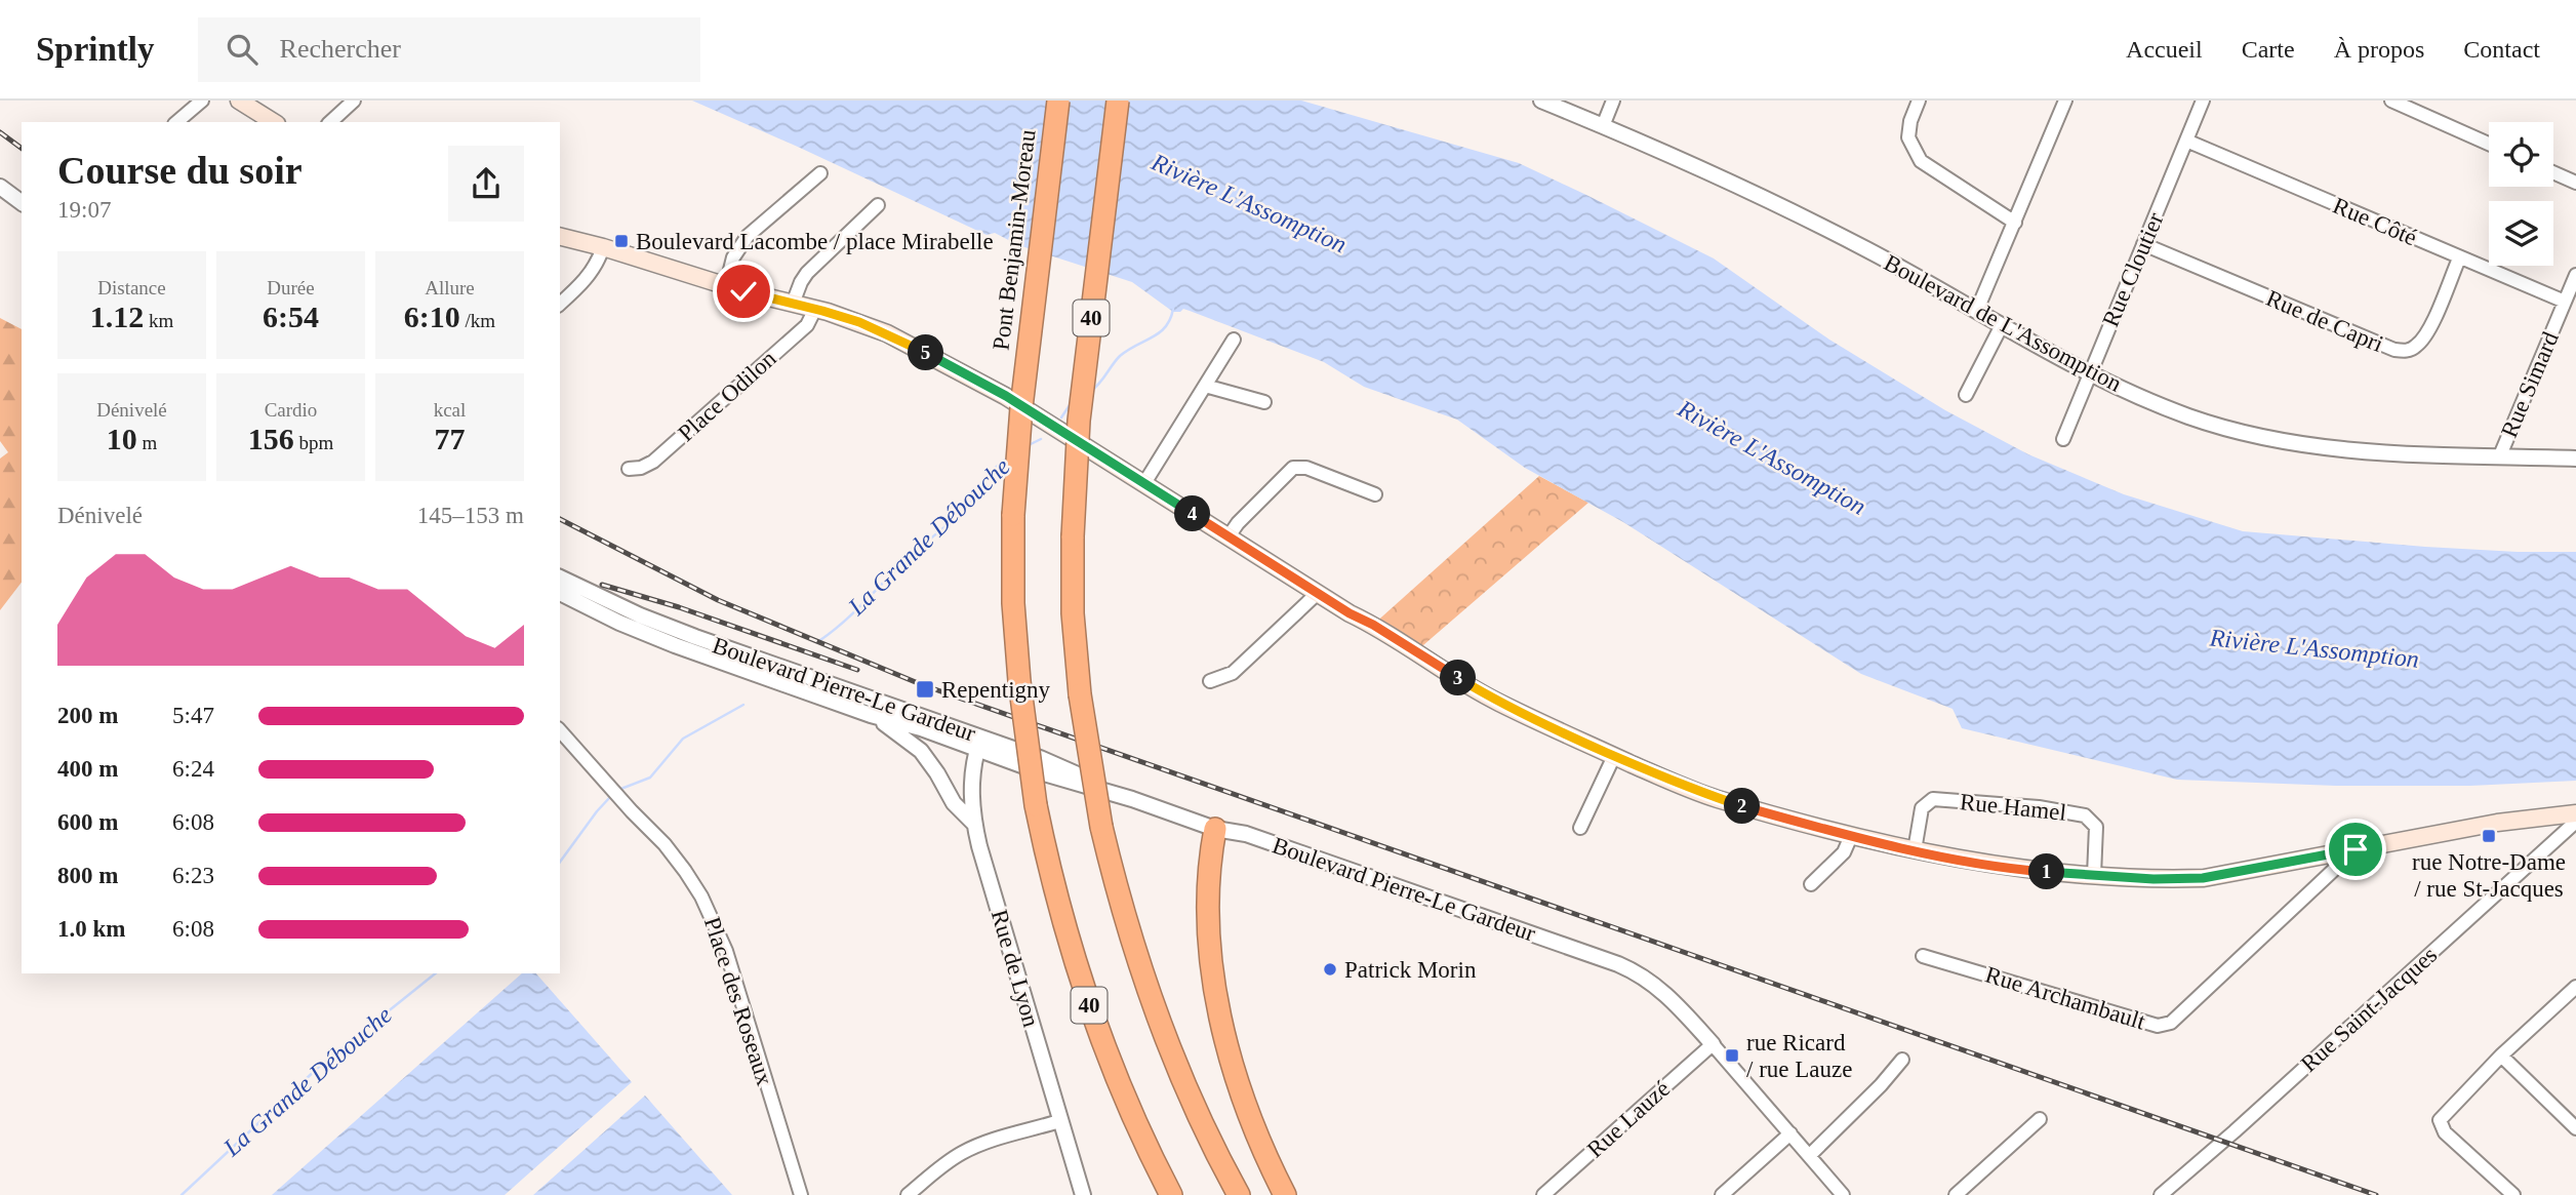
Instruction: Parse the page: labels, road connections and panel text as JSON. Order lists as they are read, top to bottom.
{
  "streets": {
    "highway": ["Pont Benjamin-Moreau", "40"],
    "street": [
      "Rue Côté",
      "Rue Cloutier",
      "Rue de Capri",
      "Boulevard de L'Assomption",
      "Rue Simard",
      "Place Odilon",
      "Boulevard Pierre-Le Gardeur",
      "Rue Hamel",
      "Rue de Lyon",
      "Rue Archambault",
      "Place des Roseaux",
      "Rue Saint-Jacques",
      "Rue Lauzé"
    ]
  },
  "crossings": [
    ["Rue Côté", "Rue Cloutier"],
    ["Rue Côté", "Rue de Capri"],
    ["Rue Côté", "Rue Simard"],
    ["Rue Cloutier", "Rue de Capri"],
    ["Rue Cloutier", "Boulevard de L'Assomption"],
    ["Boulevard de L'Assomption", "Rue Simard"],
    ["Boulevard Pierre-Le Gardeur", "Rue de Lyon"],
    ["Boulevard Pierre-Le Gardeur", "Rue Lauzé"]
  ],
  "water": ["Rivière L'Assomption", "La Grande Débouche"],
  "places": {
    "transit": [
      "Boulevard Lacombe / place Mirabelle",
      "Repentigny",
      "rue Notre-Dame / rue St-Jacques",
      "rue Ricard / rue Lauze"
    ],
    "other": ["Patrick Morin"]
  },
  "page": {
    "header": "Sprintly",
    "search": "Rechercher",
    "nav": [
      "Accueil",
      "Carte",
      "À propos",
      "Contact"
    ],
    "heading": ["Course du soir", "19:07"],
    "stats": [
      ["Distance", "1.12 km"],
      ["Durée", "6:54"],
      ["Allure", "6:10 /km"],
      ["Dénivelé", "10 m"],
      ["Cardio", "156 bpm"],
      ["kcal", "77"]
    ],
    "pins": [
      "5",
      "4",
      "3",
      "2",
      "1"
    ],
    "chart": ["Dénivelé", "145–153 m"],
    "list": [
      {
        "name": "200 m",
        "note": "5:47"
      },
      {
        "name": "400 m",
        "note": "6:24"
      },
      {
        "name": "600 m",
        "note": "6:08"
      },
      {
        "name": "800 m",
        "note": "6:23"
      },
      {
        "name": "1.0 km",
        "note": "6:08"
      }
    ]
  }
}
